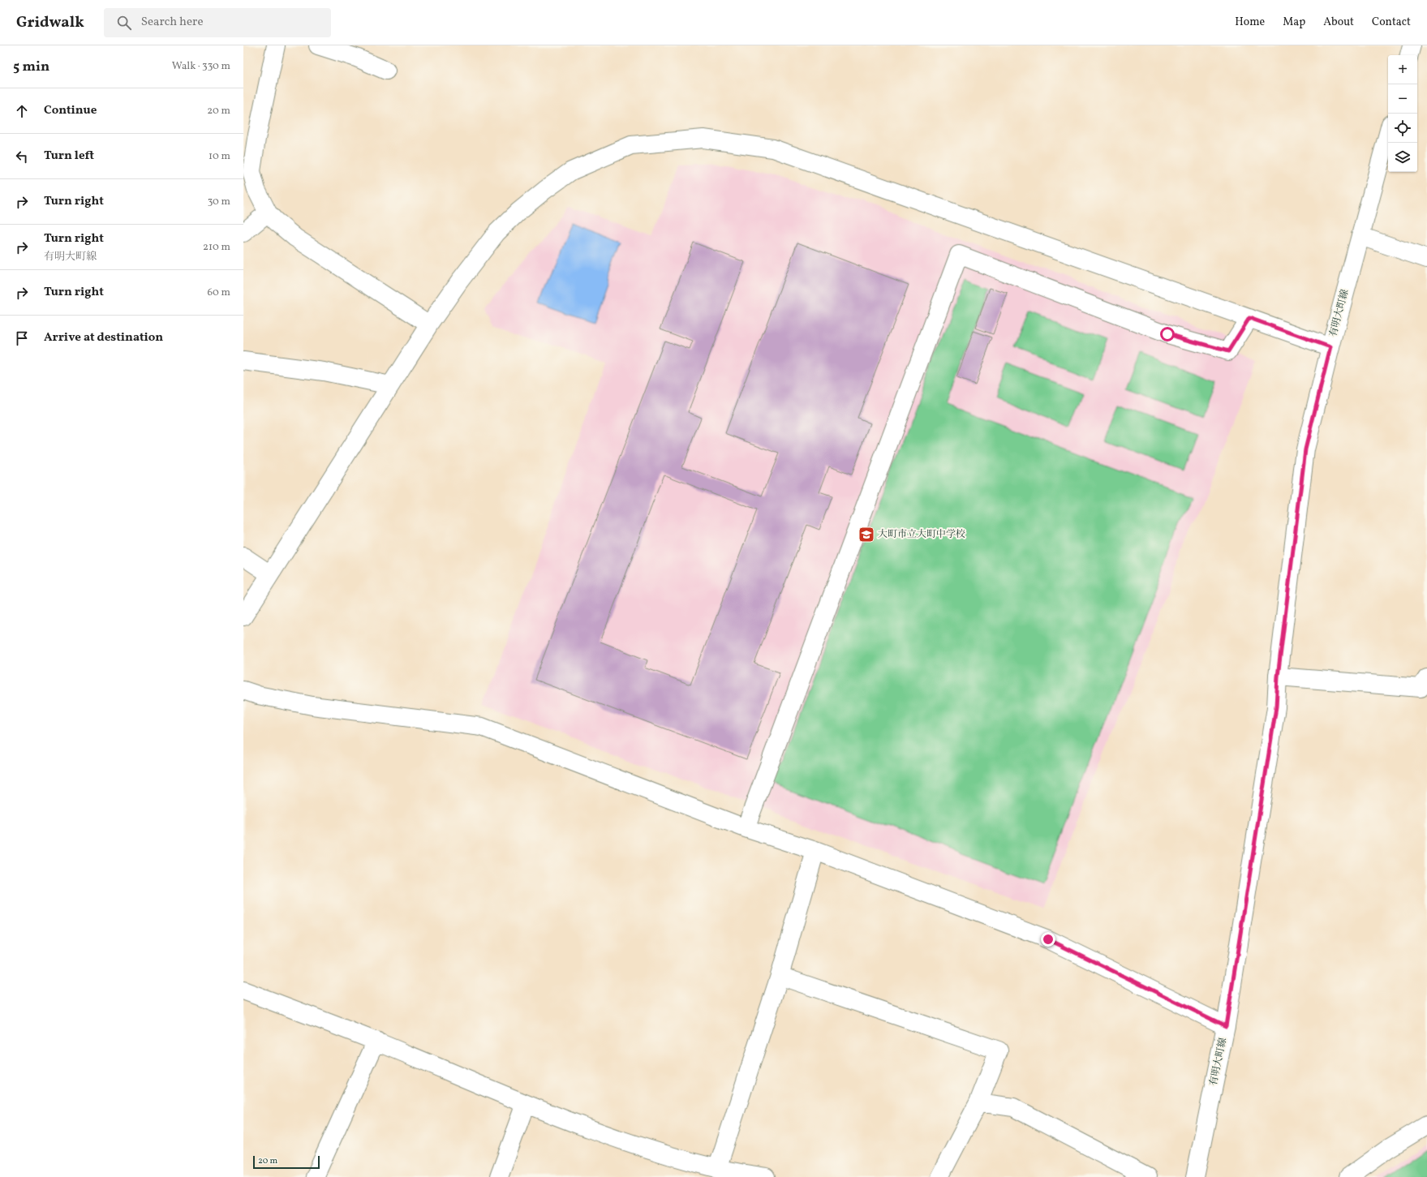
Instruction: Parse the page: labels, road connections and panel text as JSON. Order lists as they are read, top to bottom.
{
  "streets": {
    "street": ["有明大町線"]
  },
  "places": {
    "school or university": ["大町市立大町中学校"]
  },
  "scale_bar": "20 m",
  "page": {
    "header": "Gridwalk",
    "search": "Search here",
    "nav": [
      "Home",
      "Map",
      "About",
      "Contact"
    ],
    "heading": ["5 min", "Walk · 330 m"],
    "map_buttons": ["+", "−"],
    "list": [
      ["Continue", "20 m"],
      ["Turn left", "10 m"],
      ["Turn right", "30 m"],
      ["Turn right", "有明大町線", "210 m"],
      ["Turn right", "60 m"],
      "Arrive at destination"
    ],
    "scale": "20 m"
  }
}
